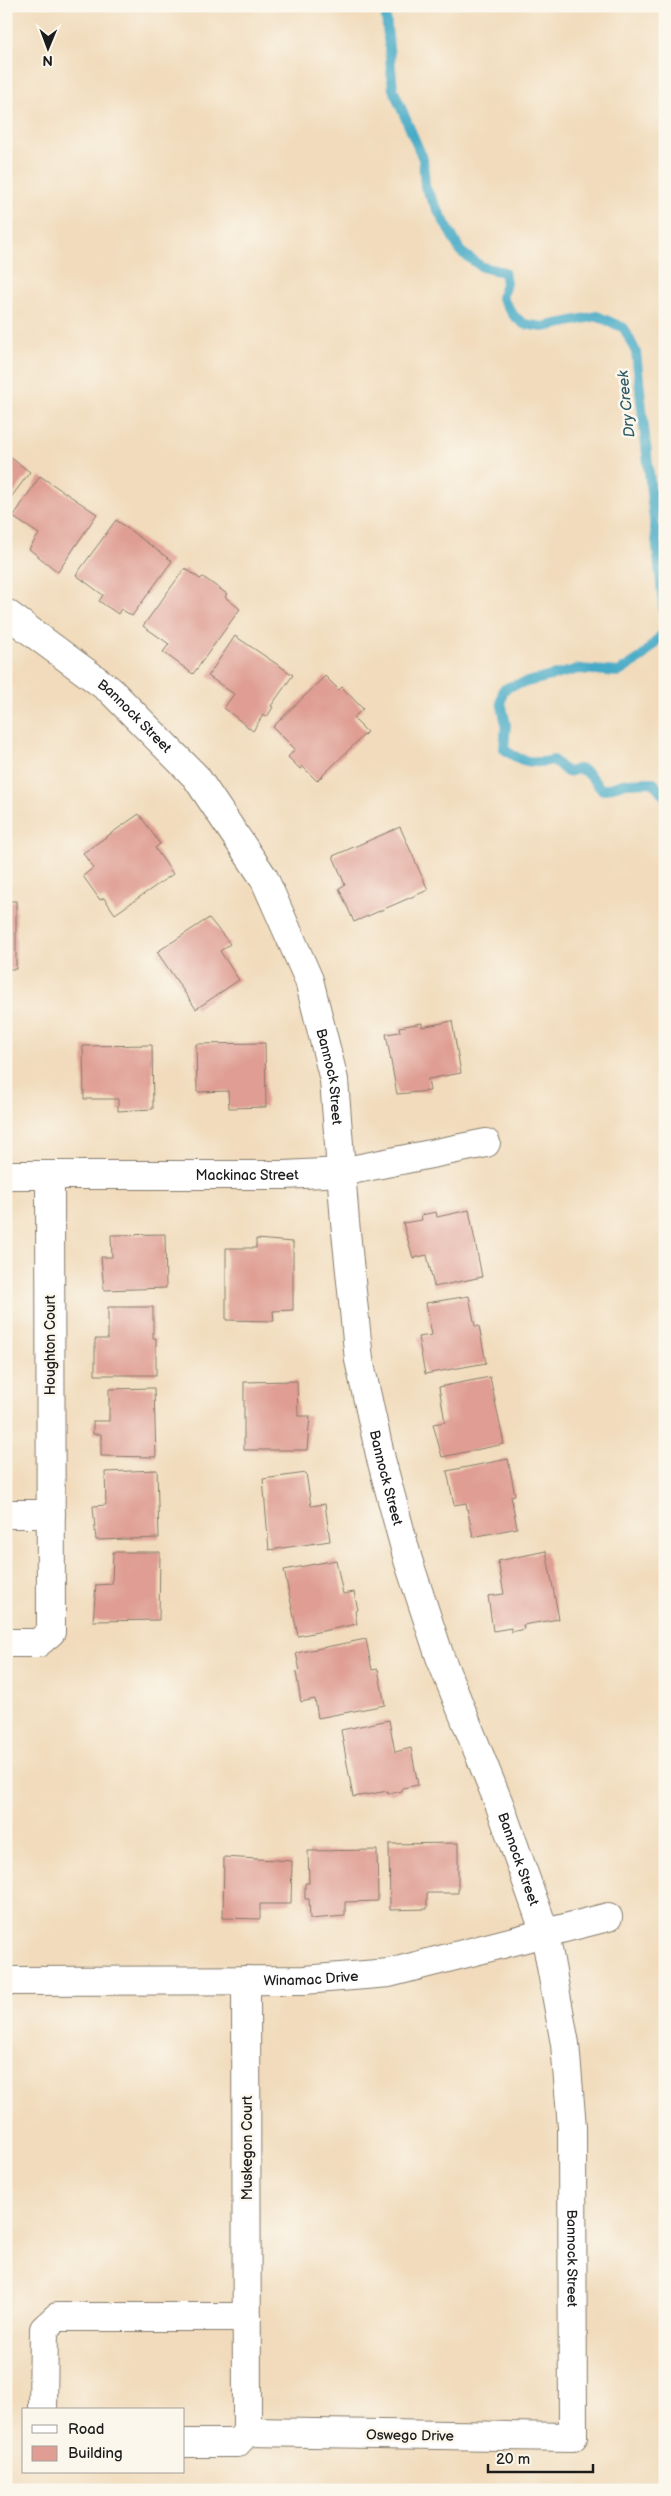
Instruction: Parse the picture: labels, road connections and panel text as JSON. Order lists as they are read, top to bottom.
{
  "streets": {
    "street": [
      "Bannock Street",
      "Mackinac Street",
      "Houghton Court",
      "Winamac Drive",
      "Muskegon Court",
      "Oswego Drive"
    ]
  },
  "crossings": [
    ["Bannock Street", "Mackinac Street"],
    ["Bannock Street", "Winamac Drive"],
    ["Bannock Street", "Oswego Drive"],
    ["Mackinac Street", "Houghton Court"],
    ["Winamac Drive", "Muskegon Court"],
    ["Muskegon Court", "Oswego Drive"]
  ],
  "water": ["Dry Creek"],
  "legend": ["Road", "Building"],
  "scale_bar": "20 m",
  "north": "bottom"
}
